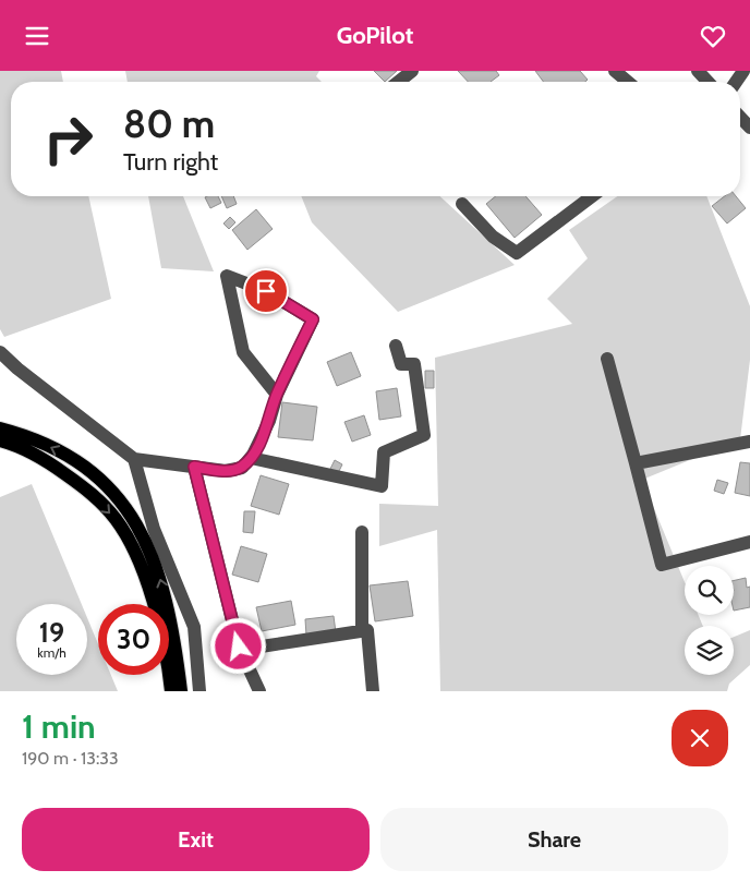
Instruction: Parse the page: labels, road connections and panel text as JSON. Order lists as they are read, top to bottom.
{
  "page": {
    "header": "GoPilot",
    "turn": ["80 m", "Turn right"],
    "speed": "19 km/h",
    "limit": "30",
    "heading": ["1 min", "190 m · 13:33"],
    "buttons": ["Exit", "Share"]
  }
}
